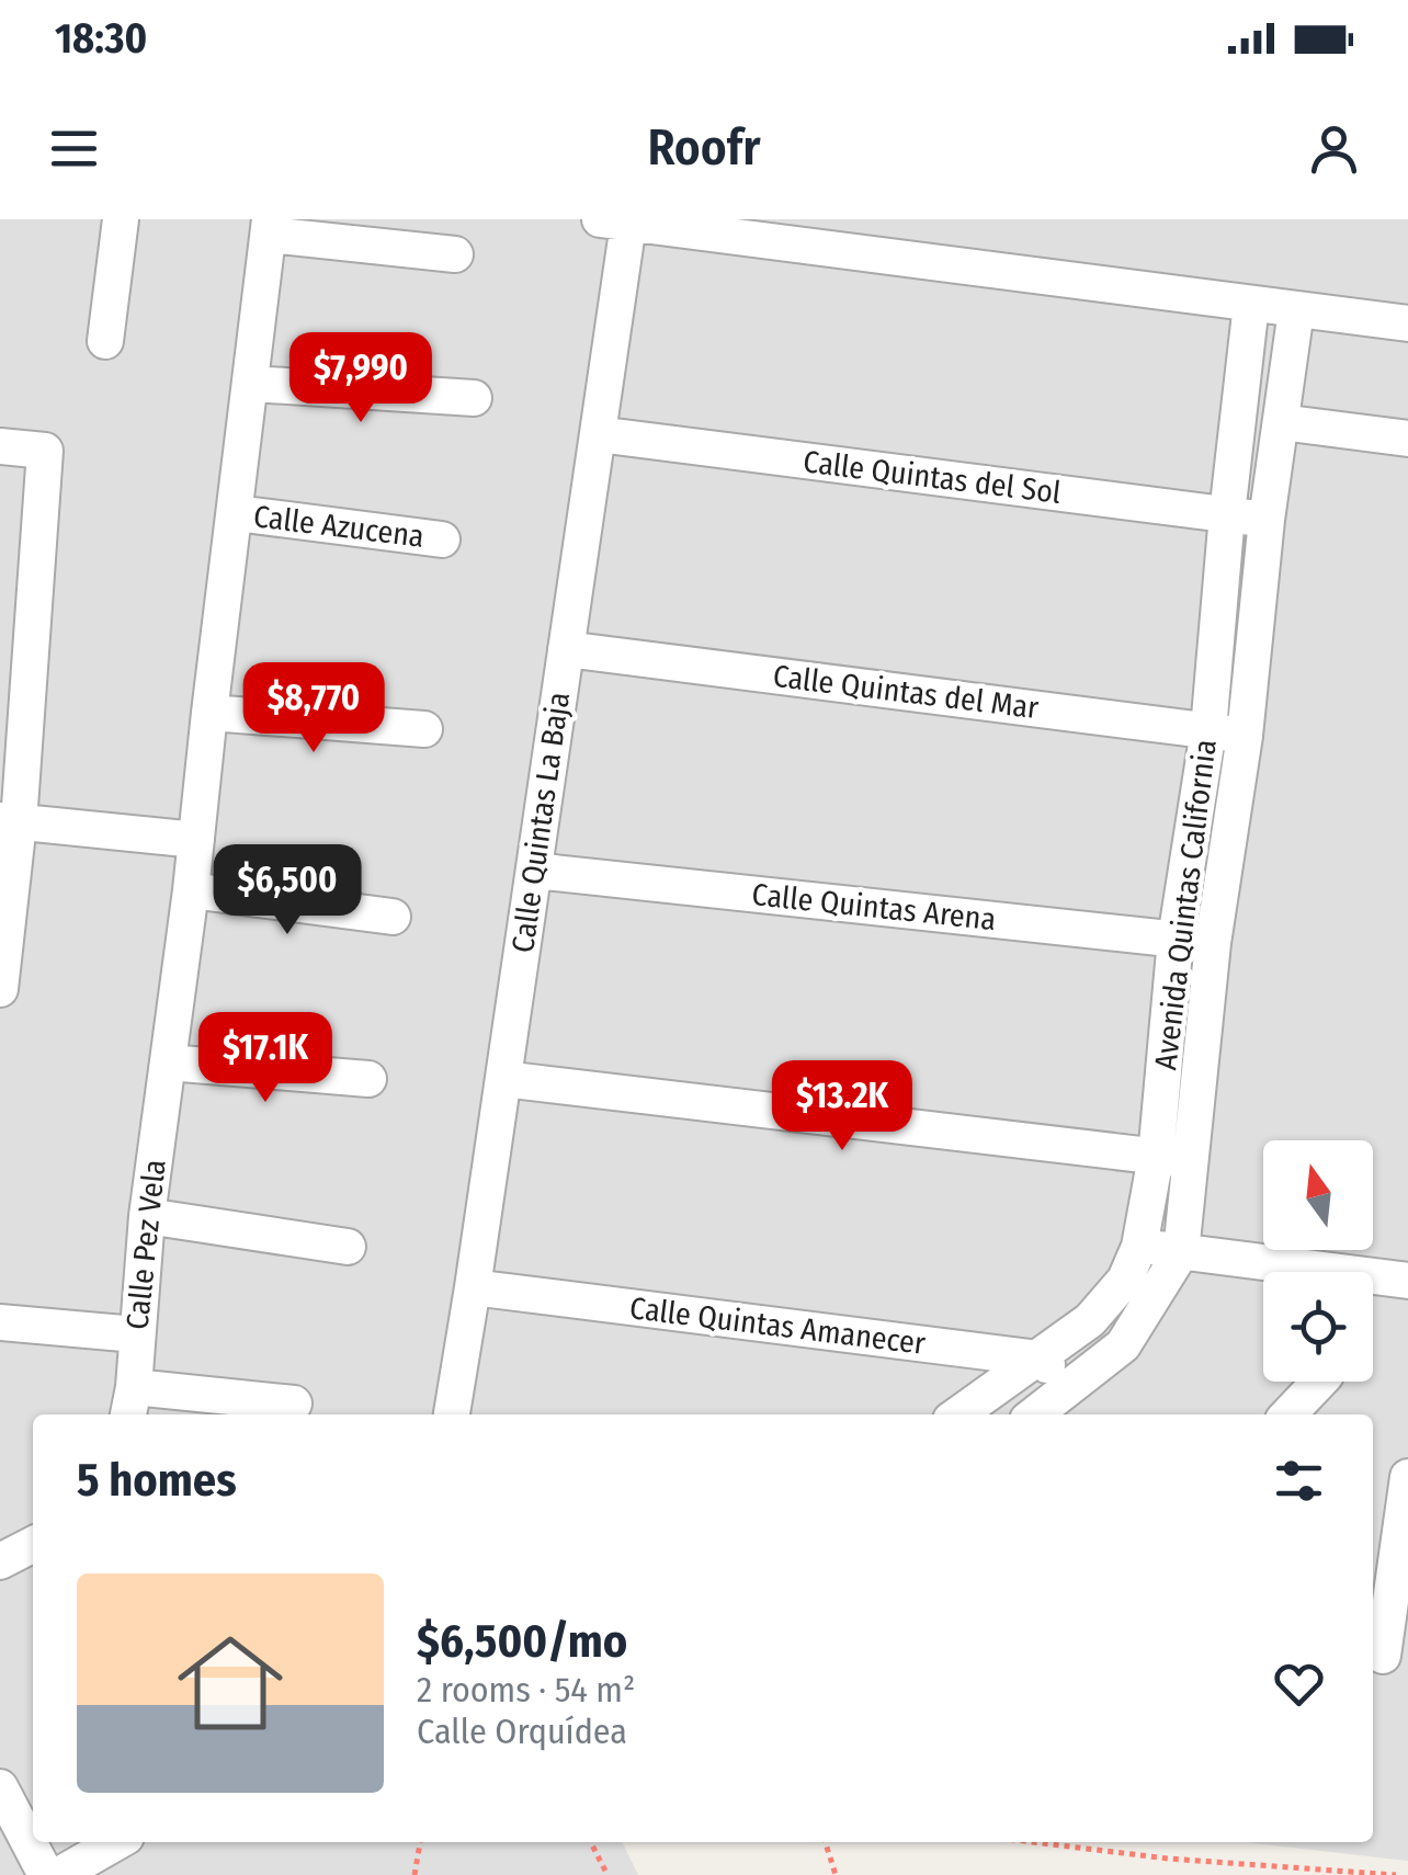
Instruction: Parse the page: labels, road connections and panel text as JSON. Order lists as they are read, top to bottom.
{
  "streets": {
    "street": [
      "Calle Quintas del Sol",
      "Calle Azucena",
      "Calle Quintas del Mar",
      "Calle Quintas La Baja",
      "Avenida Quintas California",
      "Calle Quintas Arena",
      "Calle Pez Vela",
      "Calle Quintas Amanecer"
    ]
  },
  "crossings": [
    ["Calle Quintas del Sol", "Calle Quintas La Baja"],
    ["Calle Quintas del Sol", "Avenida Quintas California"],
    ["Calle Azucena", "Calle Pez Vela"],
    ["Calle Quintas del Mar", "Calle Quintas La Baja"],
    ["Calle Quintas del Mar", "Avenida Quintas California"],
    ["Calle Quintas La Baja", "Calle Quintas Arena"],
    ["Calle Quintas La Baja", "Calle Quintas Amanecer"],
    ["Avenida Quintas California", "Calle Quintas Arena"],
    ["Avenida Quintas California", "Calle Quintas Amanecer"]
  ],
  "north": "top",
  "page": {
    "status": "18:30",
    "header": "Roofr",
    "price": [
      "$7,990",
      "$8,770",
      "$6,500",
      "$17.1K",
      "$13.2K"
    ],
    "heading": "5 homes",
    "list": [
      {
        "name": "$6,500/mo",
        "note": "2 rooms · 54 m² · Calle Orquídea"
      }
    ]
  }
}
